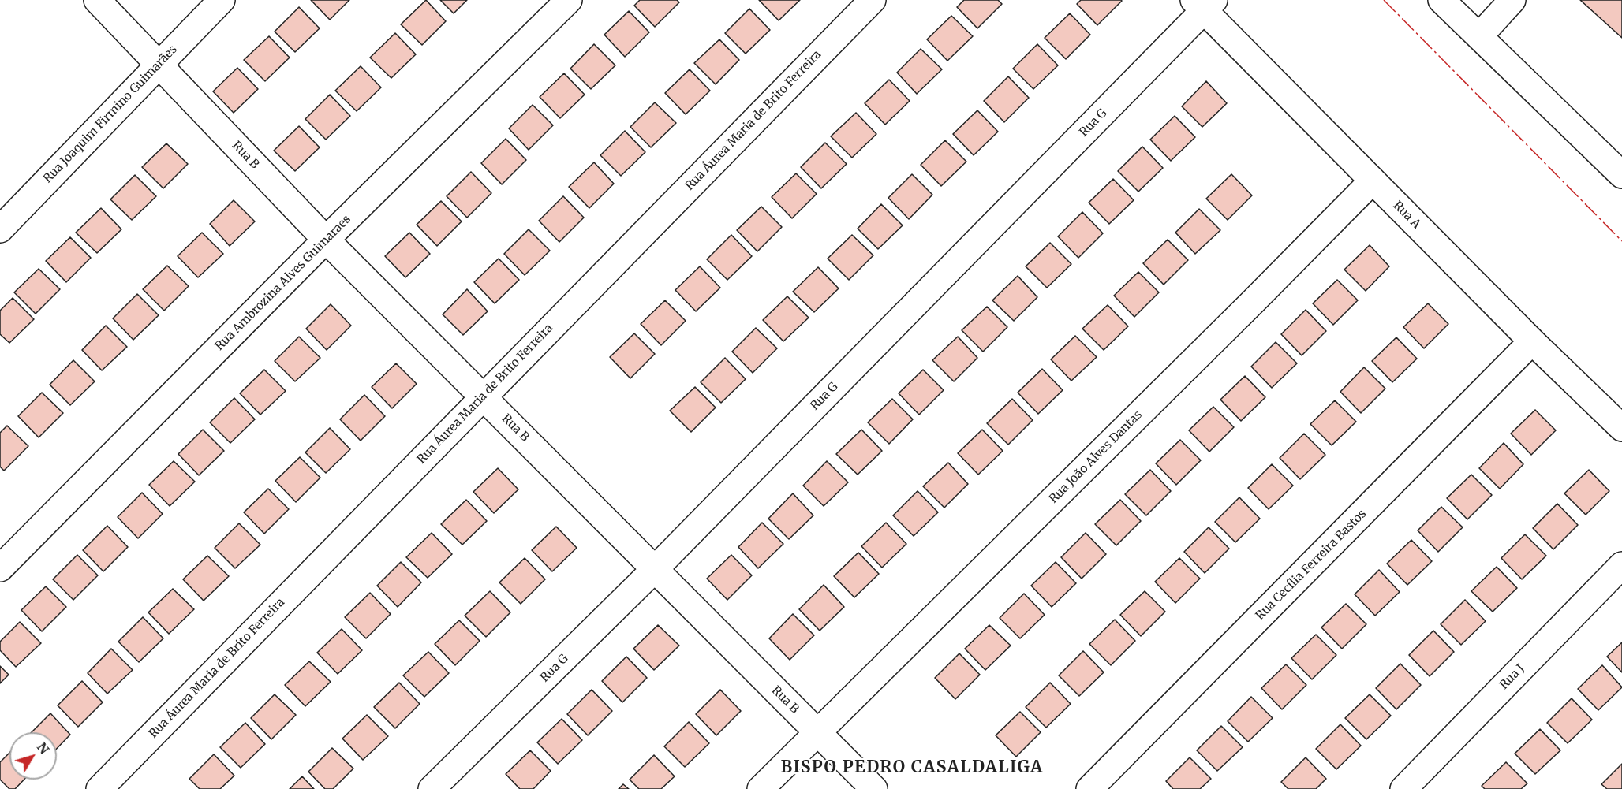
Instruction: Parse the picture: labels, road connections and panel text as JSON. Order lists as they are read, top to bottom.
{
  "streets": {
    "street": [
      "Rua Joaquim Firmino Guimarães",
      "Rua Áurea Maria de Brito Ferreira",
      "Rua G",
      "Rua B",
      "Rua A",
      "Rua Ambrozina Alves Guimaraes",
      "Rua João Alves Dantas",
      "Rua Cecília Ferreira Bastos",
      "Rua J"
    ]
  },
  "crossings": [
    ["Rua Joaquim Firmino Guimarães", "Rua B"],
    ["Rua Áurea Maria de Brito Ferreira", "Rua B"],
    ["Rua G", "Rua B"],
    ["Rua G", "Rua A"],
    ["Rua B", "Rua Ambrozina Alves Guimaraes"],
    ["Rua B", "Rua João Alves Dantas"],
    ["Rua A", "Rua João Alves Dantas"],
    ["Rua A", "Rua Cecília Ferreira Bastos"]
  ],
  "districts": ["BISPO PEDRO CASALDALIGA"],
  "north": "top right"
}
